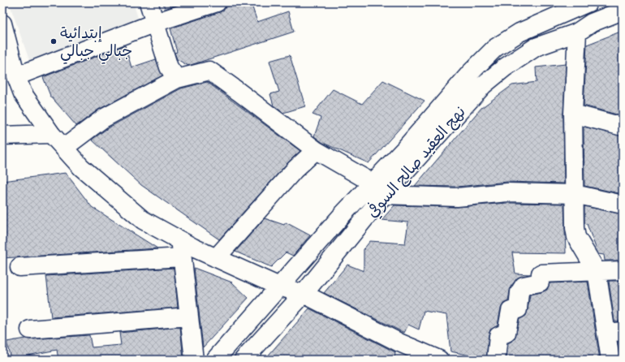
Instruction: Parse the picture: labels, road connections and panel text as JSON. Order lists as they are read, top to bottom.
{
  "streets": {
    "street": ["نهج العقيد صالح السوفي"]
  },
  "places": ["إبتدائية جبالي جبالي"]
}
